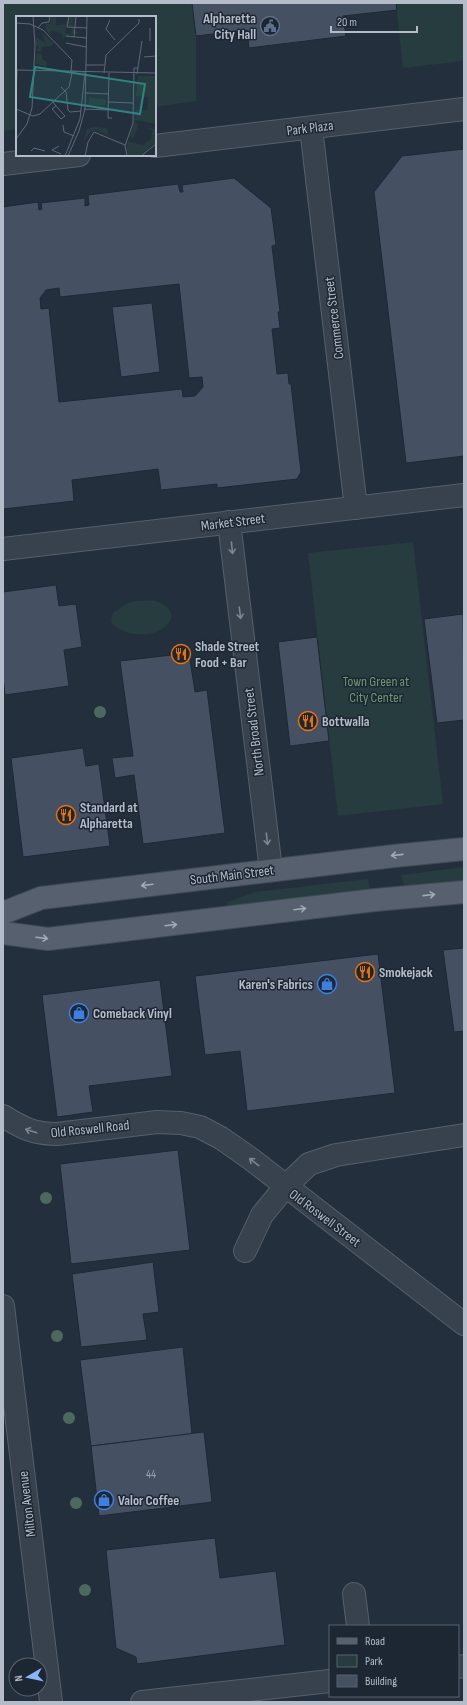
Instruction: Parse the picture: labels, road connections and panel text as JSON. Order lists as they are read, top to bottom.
{
  "streets": {
    "main road": ["South Main Street"],
    "street": [
      "Park Plaza",
      "Commerce Street",
      "Market Street",
      "North Broad Street",
      "Old Roswell Road",
      "Old Roswell Street",
      "Milton Avenue"
    ]
  },
  "crossings": [
    ["Park Plaza", "Commerce Street"],
    ["Commerce Street", "Market Street"],
    ["Market Street", "North Broad Street"],
    ["North Broad Street", "South Main Street"],
    ["Old Roswell Road", "Old Roswell Street"]
  ],
  "one_way": ["North Broad Street", "Old Roswell Road", "Old Roswell Street"],
  "parks": ["Town Green at City Center"],
  "places": {
    "public building": ["Alpharetta City Hall"],
    "restaurant": [
      "Shade Street Food + Bar",
      "Bottwalla",
      "Standard at Alpharetta",
      "Smokejack"
    ],
    "shop": ["Karen's Fabrics", "Comeback Vinyl", "Valor Coffee"]
  },
  "house_numbers": ["44"],
  "legend": ["Road", "Park", "Building"],
  "scale_bar": "20 m",
  "north": "left"
}
